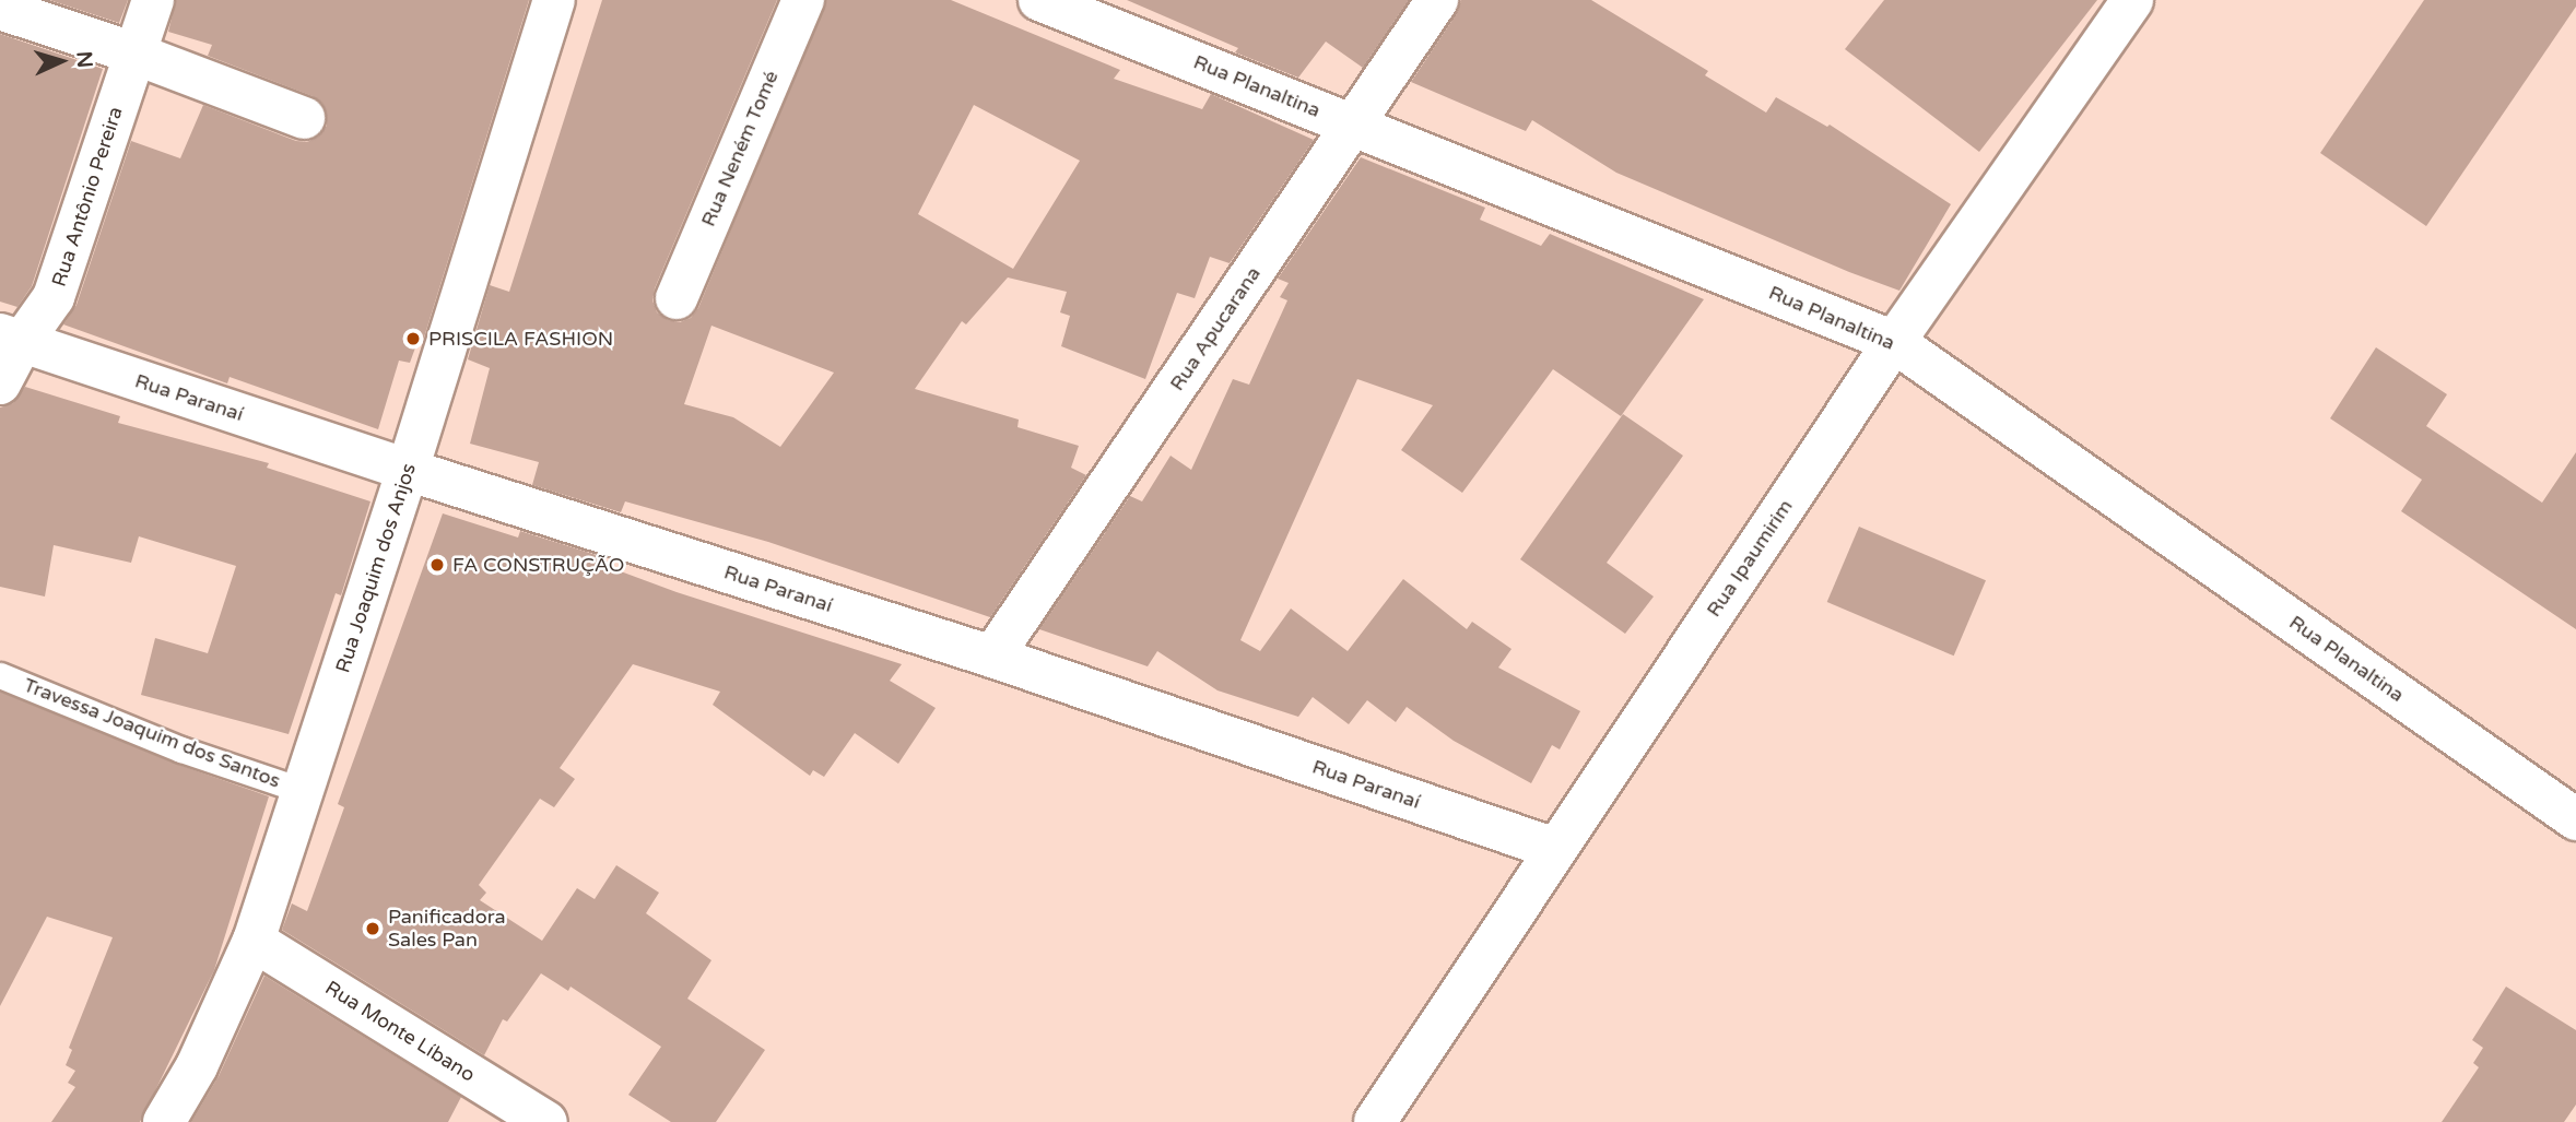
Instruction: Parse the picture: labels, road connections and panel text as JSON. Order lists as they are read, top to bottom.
{
  "streets": {
    "street": [
      "Rua Planaltina",
      "Rua Neném Tomé",
      "Rua Antônio Pereira",
      "Rua Apucarana",
      "Rua Paranaí",
      "Rua Ipaumirim",
      "Rua Joaquim dos Anjos",
      "Rua Monte Líbano"
    ],
    "lane": ["Travessa Joaquim dos Santos"]
  },
  "crossings": [
    ["Rua Planaltina", "Rua Apucarana"],
    ["Rua Planaltina", "Rua Ipaumirim"],
    ["Rua Antônio Pereira", "Rua Paranaí"],
    ["Rua Apucarana", "Rua Paranaí"],
    ["Rua Paranaí", "Rua Ipaumirim"],
    ["Rua Paranaí", "Rua Joaquim dos Anjos"],
    ["Rua Joaquim dos Anjos", "Travessa Joaquim dos Santos"],
    ["Rua Joaquim dos Anjos", "Rua Monte Líbano"]
  ],
  "places": ["PRISCILA FASHION", "FA CONSTRUÇÃO", "Panificadora Sales Pan"],
  "north": "right"
}
